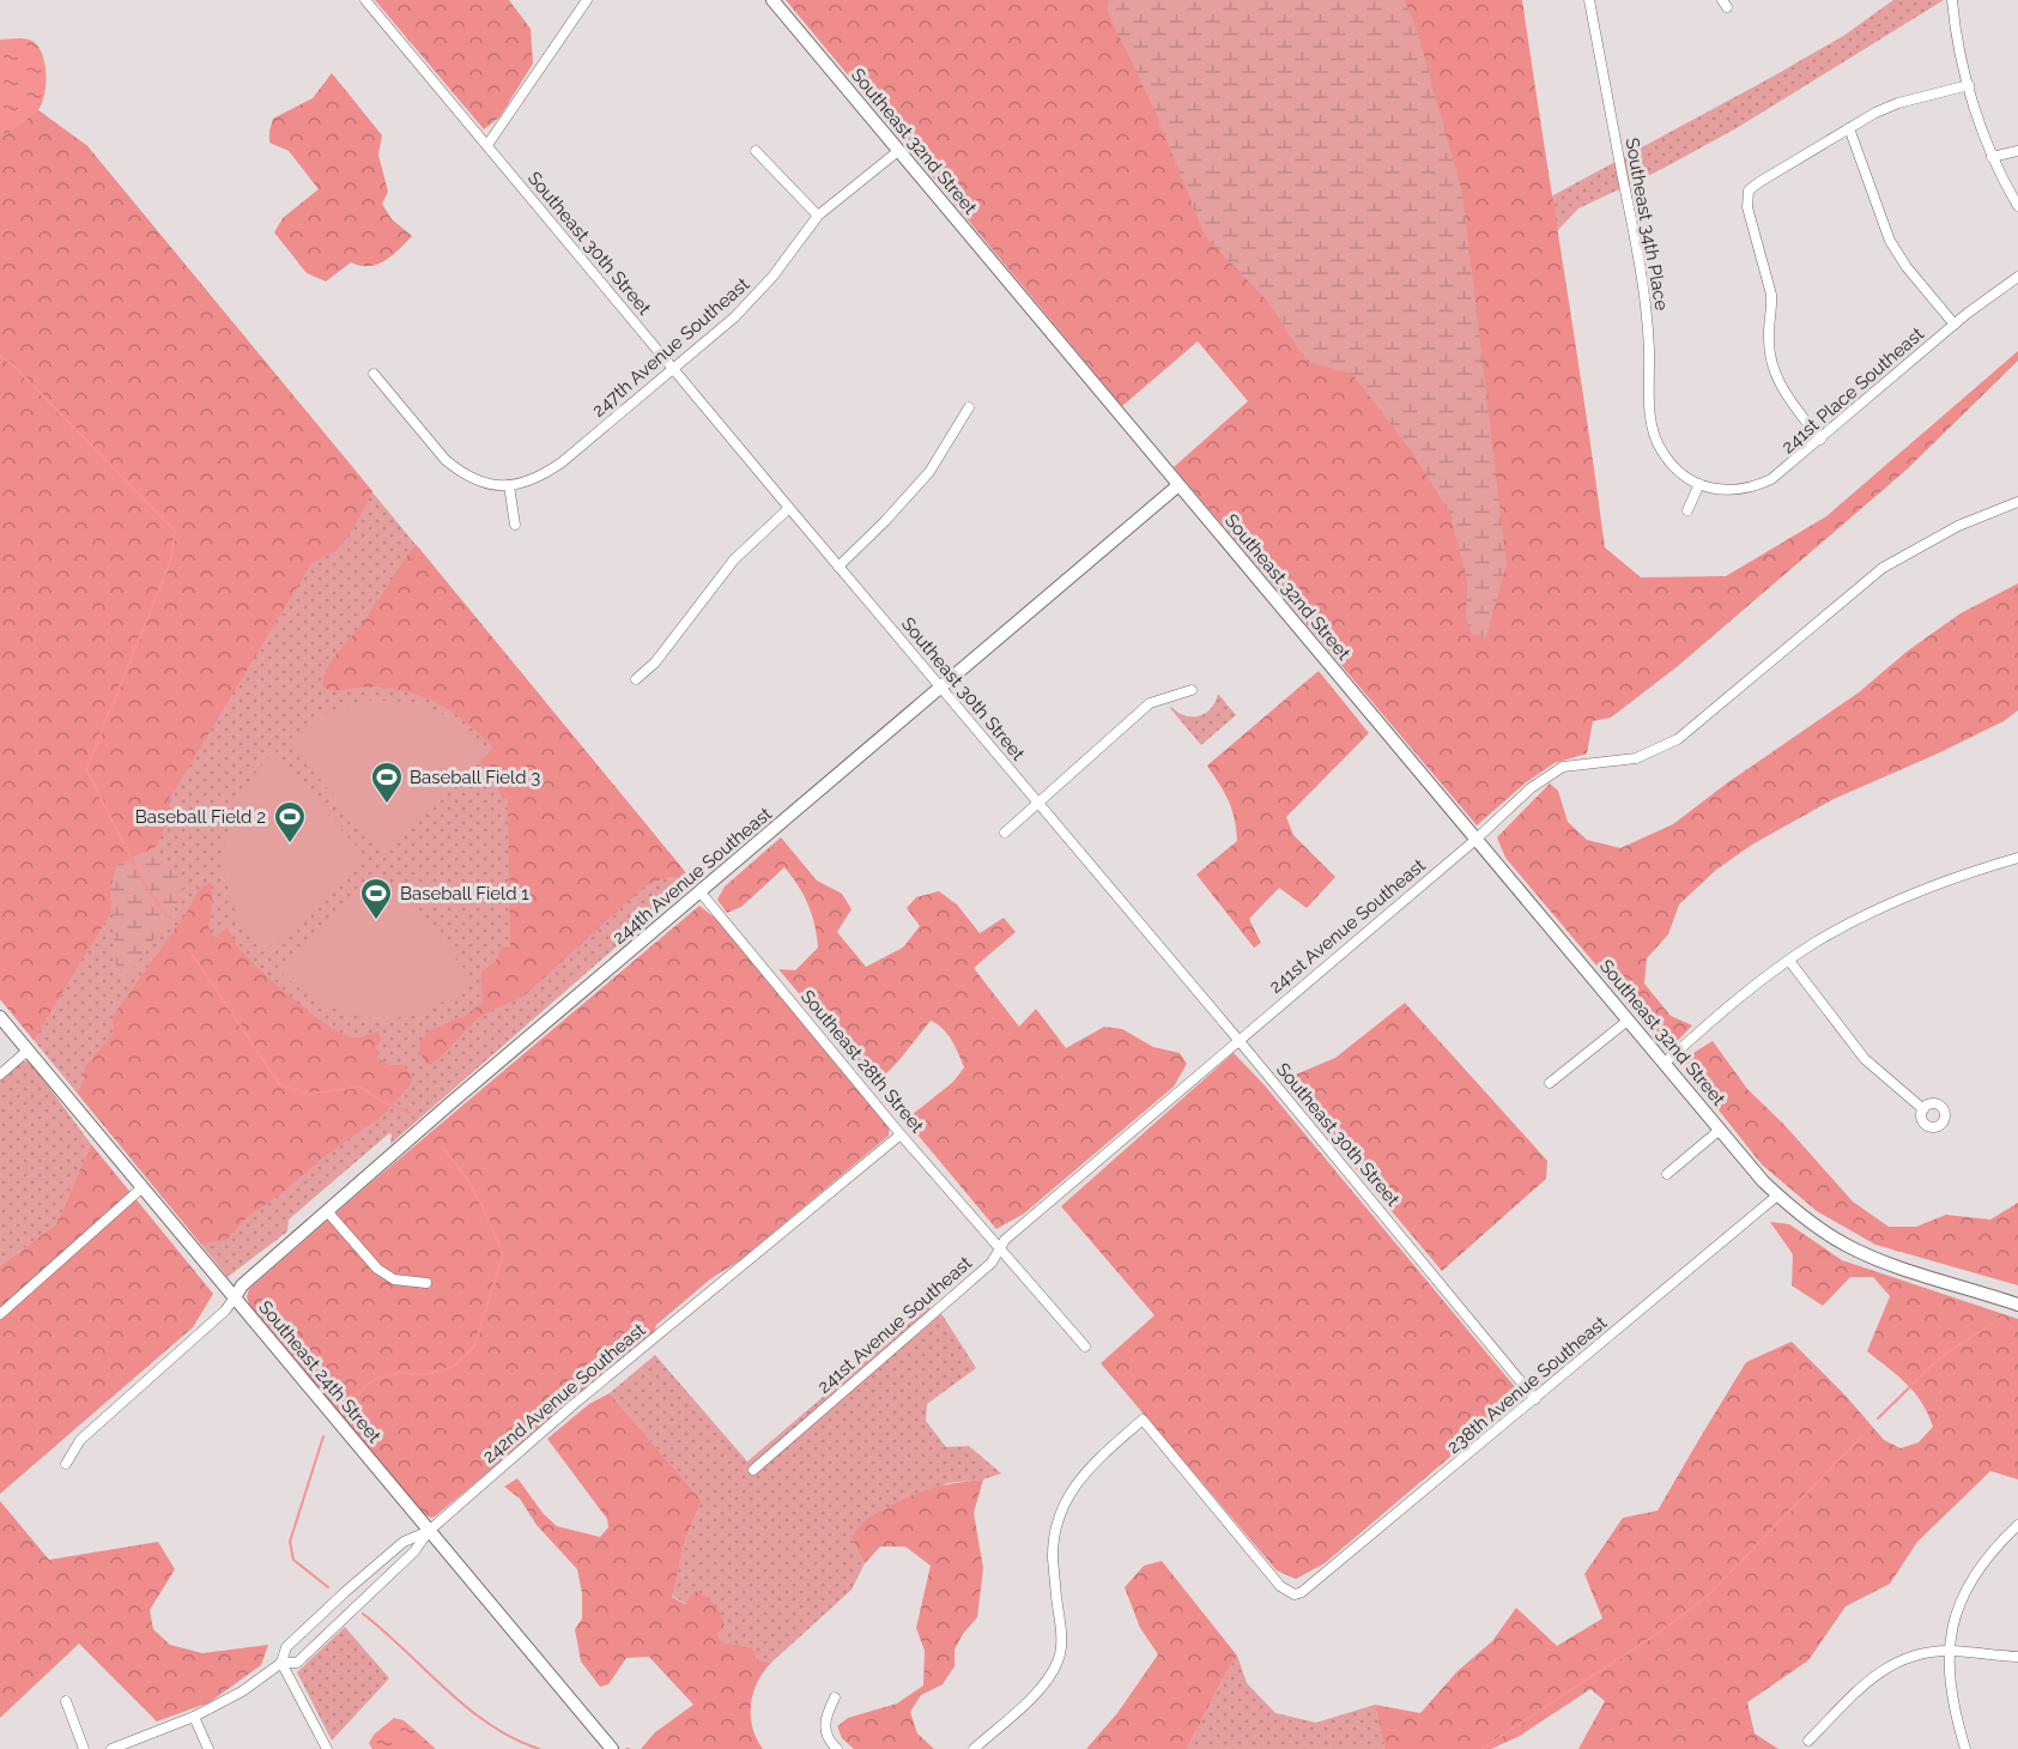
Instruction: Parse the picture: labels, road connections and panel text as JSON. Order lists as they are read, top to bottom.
{
  "streets": {
    "street": [
      "Southeast 32nd Street",
      "Southeast 34th Place",
      "Southeast 30th Street",
      "247th Avenue Southeast",
      "241st Place Southeast",
      "244th Avenue Southeast",
      "241st Avenue Southeast",
      "Southeast 28th Street",
      "Southeast 24th Street",
      "238th Avenue Southeast",
      "242nd Avenue Southeast"
    ]
  },
  "crossings": [
    ["Southeast 32nd Street", "247th Avenue Southeast"],
    ["Southeast 32nd Street", "244th Avenue Southeast"],
    ["Southeast 32nd Street", "241st Avenue Southeast"],
    ["Southeast 32nd Street", "238th Avenue Southeast"],
    ["Southeast 34th Place", "241st Place Southeast"],
    ["Southeast 30th Street", "247th Avenue Southeast"],
    ["Southeast 30th Street", "244th Avenue Southeast"],
    ["Southeast 30th Street", "241st Avenue Southeast"],
    ["Southeast 30th Street", "238th Avenue Southeast"],
    ["244th Avenue Southeast", "Southeast 28th Street"],
    ["244th Avenue Southeast", "Southeast 24th Street"],
    ["241st Avenue Southeast", "Southeast 28th Street"],
    ["Southeast 28th Street", "242nd Avenue Southeast"],
    ["Southeast 24th Street", "242nd Avenue Southeast"]
  ],
  "places": {
    "sports": ["Baseball Field 3", "Baseball Field 2", "Baseball Field 1"]
  }
}
